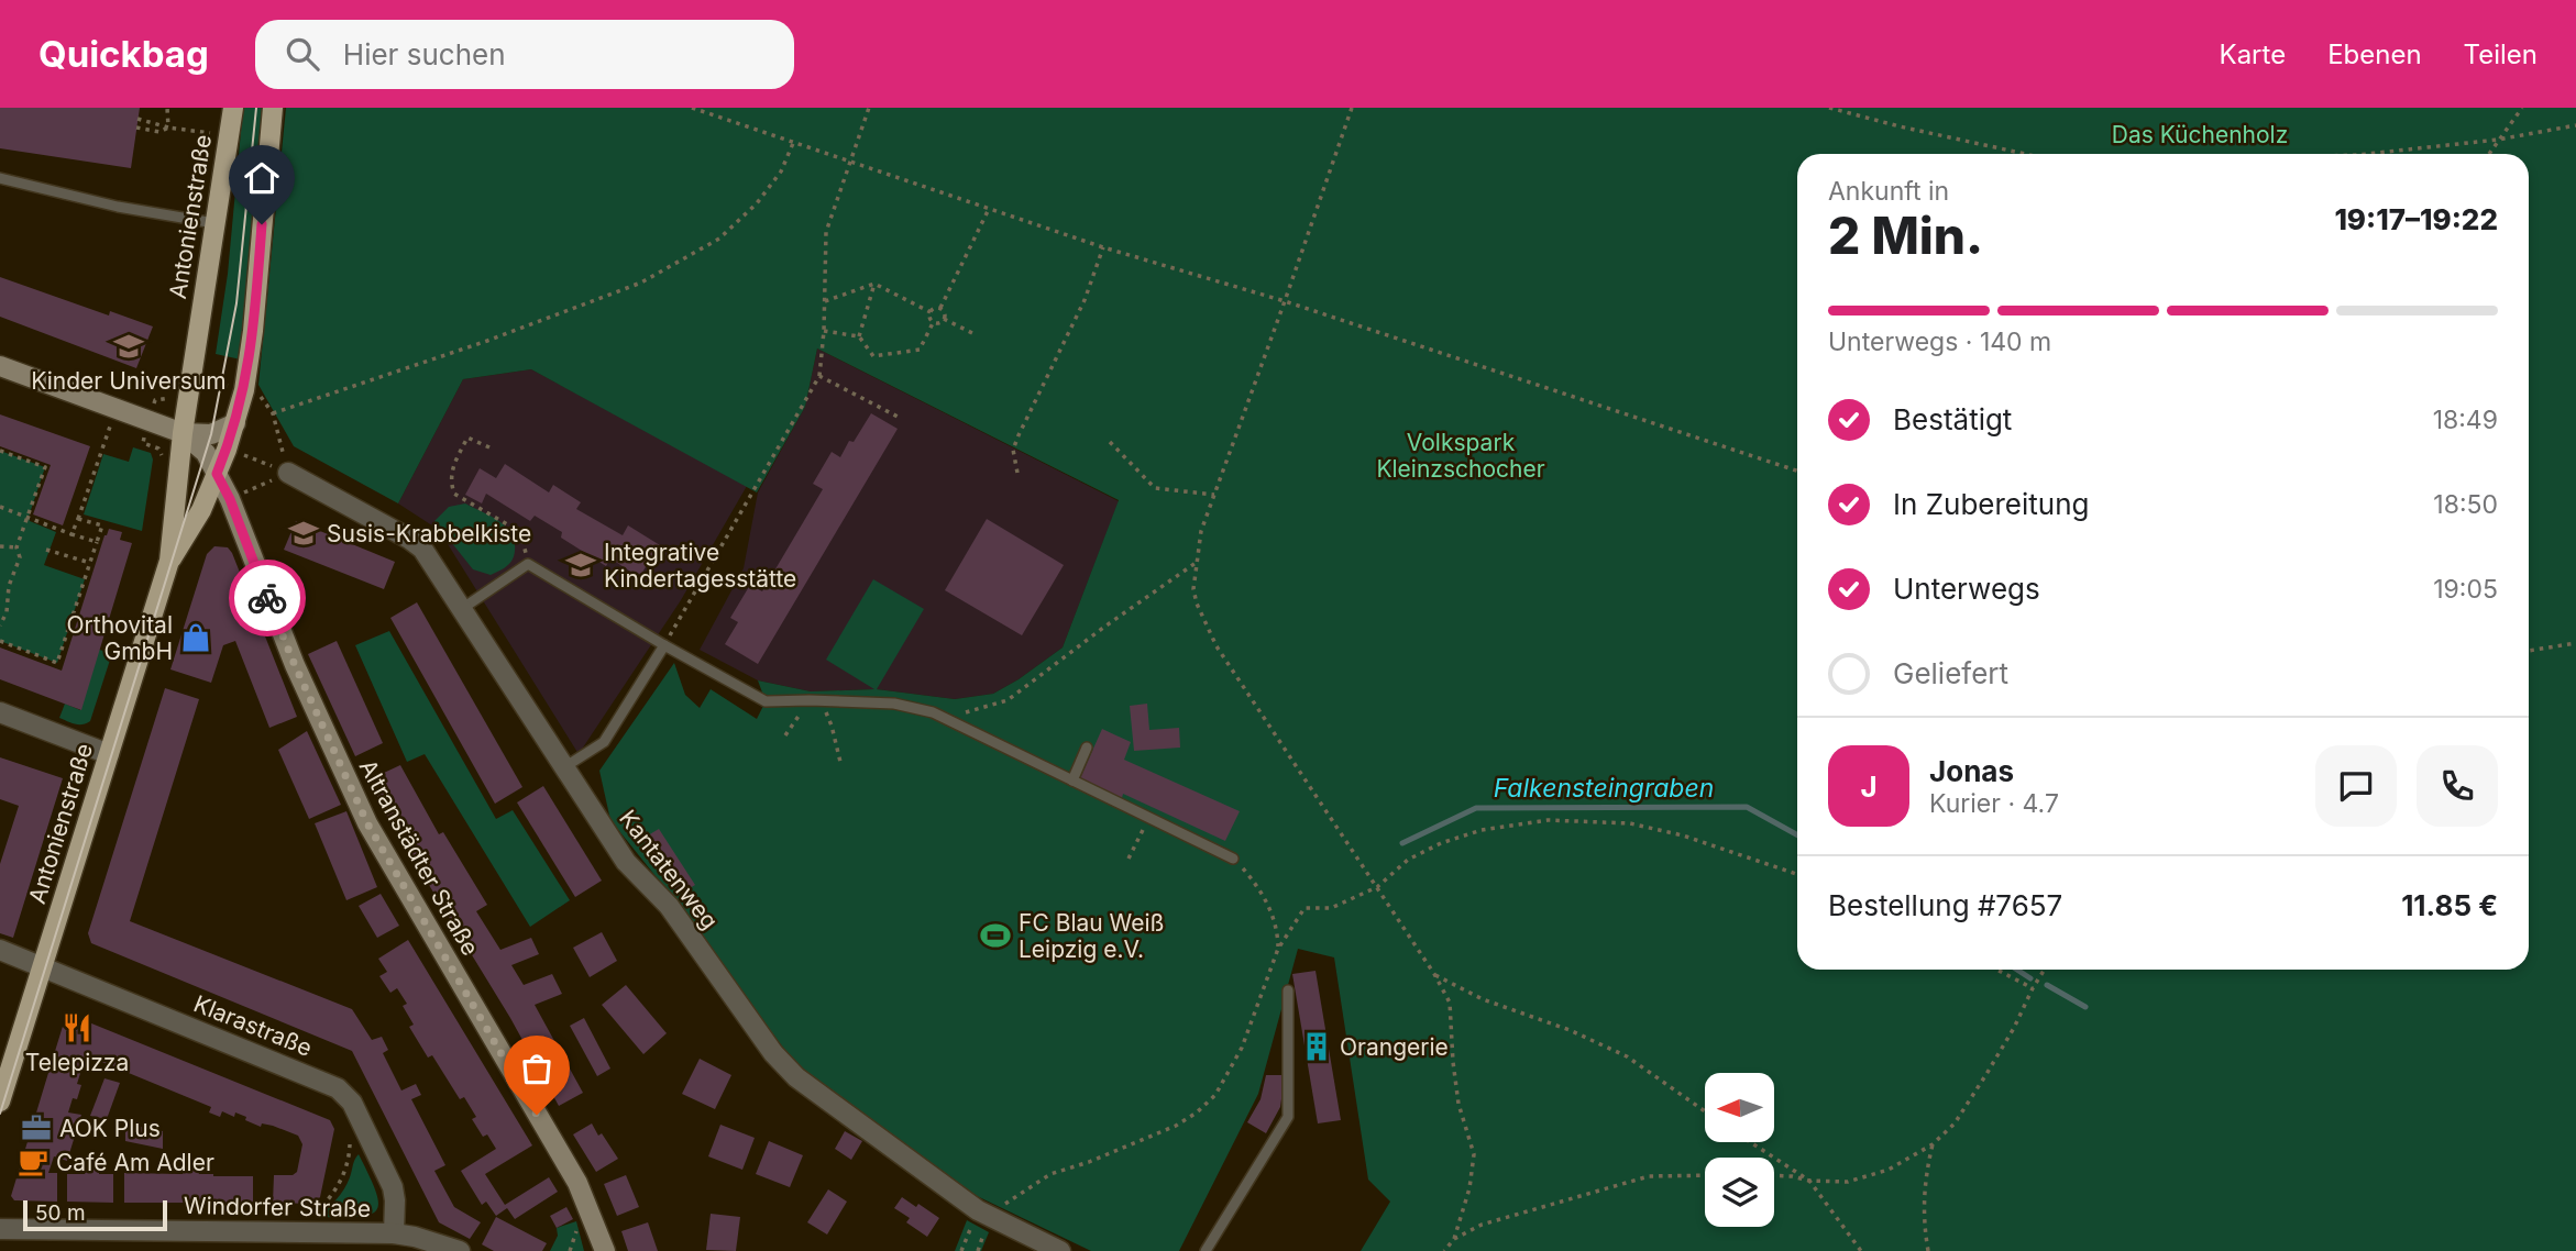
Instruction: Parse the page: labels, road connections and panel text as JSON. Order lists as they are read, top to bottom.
{
  "streets": {
    "main road": ["Antonienstraße"],
    "street": [
      "Altranstädter Straße",
      "Kantatenweg",
      "Klarastraße",
      "Windorfer Straße"
    ]
  },
  "crossings": [
    ["Antonienstraße", "Altranstädter Straße"],
    ["Antonienstraße", "Klarastraße"],
    ["Klarastraße", "Windorfer Straße"]
  ],
  "water": ["Falkensteingraben"],
  "parks": ["Das Küchenholz", "Volkspark Kleinzschocher"],
  "places": {
    "school or university": ["Kinder Universum", "Susis-Krabbelkiste", "Integrative Kindertagesstätte"],
    "shop": ["Orthovital GmbH"],
    "sports": ["FC Blau Weiß Leipzig e.V."],
    "restaurant": ["Telepizza"],
    "building": ["Orangerie"],
    "office": ["AOK Plus"],
    "cafe": ["Café Am Adler"]
  },
  "scale_bar": "50 m",
  "north": "left",
  "page": {
    "header": "Quickbag",
    "search": "Hier suchen",
    "nav": ["Karte", "Ebenen", "Teilen"],
    "heading": ["2 Min.", "Ankunft in", "19:17–19:22"],
    "panel": [
      "Jonas",
      "Kurier · 4.7",
      "Bestellung #7657",
      "11.85 €"
    ],
    "bar": "Unterwegs · 140 m",
    "list": [
      ["Bestätigt", "18:49"],
      ["In Zubereitung", "18:50"],
      ["Unterwegs", "19:05"],
      "Geliefert"
    ],
    "round": "J",
    "scale": "50 m"
  }
}
